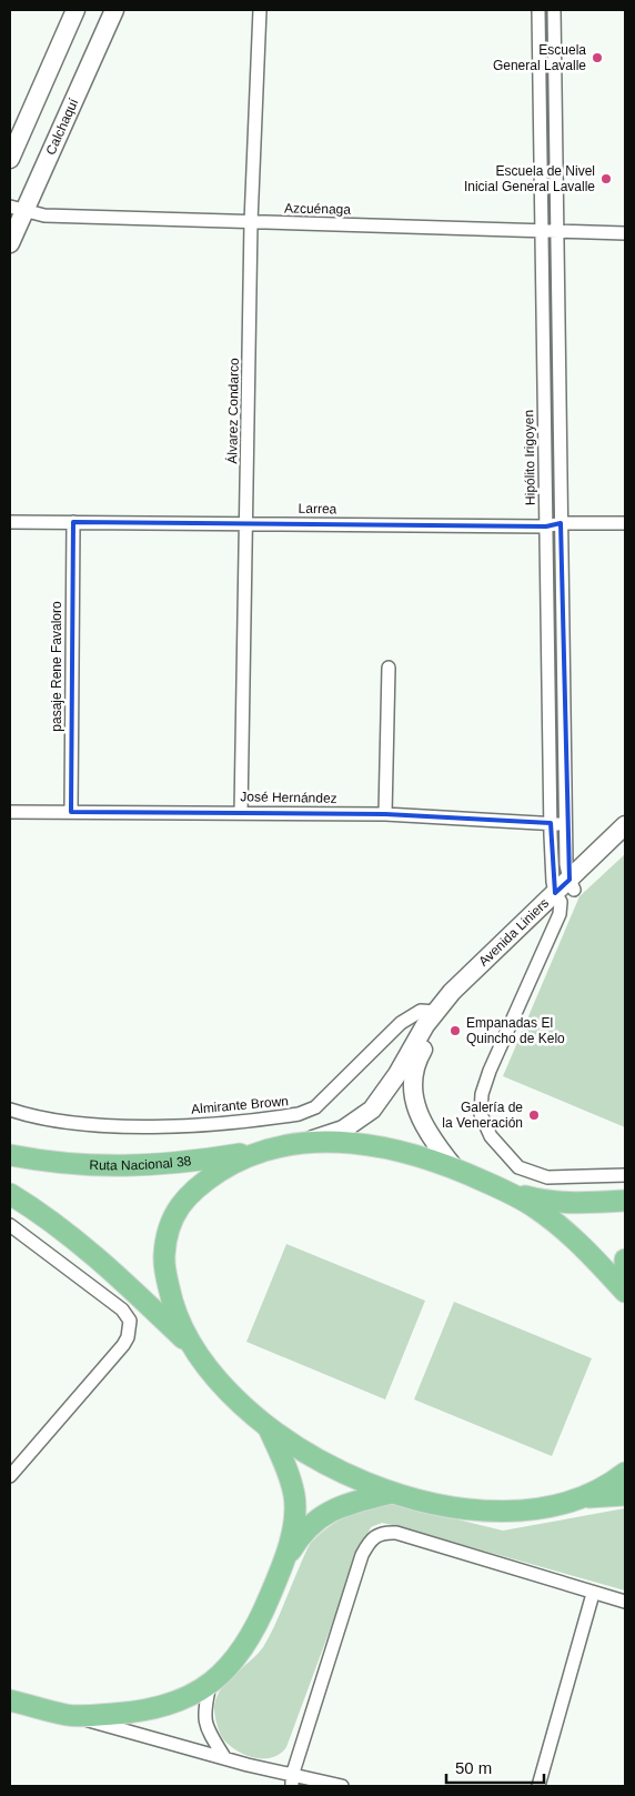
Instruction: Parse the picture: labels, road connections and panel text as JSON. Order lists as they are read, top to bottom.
{
  "streets": {
    "main road": ["Calchaquí", "Avenida Liniers", "Ruta Nacional 38"],
    "street": [
      "Azcuénaga",
      "Álvarez Condarco",
      "Hipólito Irigoyen",
      "Larrea",
      "pasaje Rene Favaloro",
      "José Hernández",
      "Almirante Brown"
    ]
  },
  "crossings": [
    ["Calchaquí", "Azcuénaga"],
    ["Azcuénaga", "Álvarez Condarco"],
    ["Azcuénaga", "Hipólito Irigoyen"],
    ["Álvarez Condarco", "Larrea"],
    ["Álvarez Condarco", "José Hernández"],
    ["Hipólito Irigoyen", "Larrea"],
    ["Hipólito Irigoyen", "José Hernández"],
    ["Hipólito Irigoyen", "Avenida Liniers"],
    ["Larrea", "pasaje Rene Favaloro"],
    ["pasaje Rene Favaloro", "José Hernández"],
    ["Avenida Liniers", "Almirante Brown"]
  ],
  "places": [
    "Escuela General Lavalle",
    "Escuela de Nivel Inicial General Lavalle",
    "Empanadas El Quincho de Kelo",
    "Galería de la Veneración"
  ],
  "scale_bar": "50 m"
}
